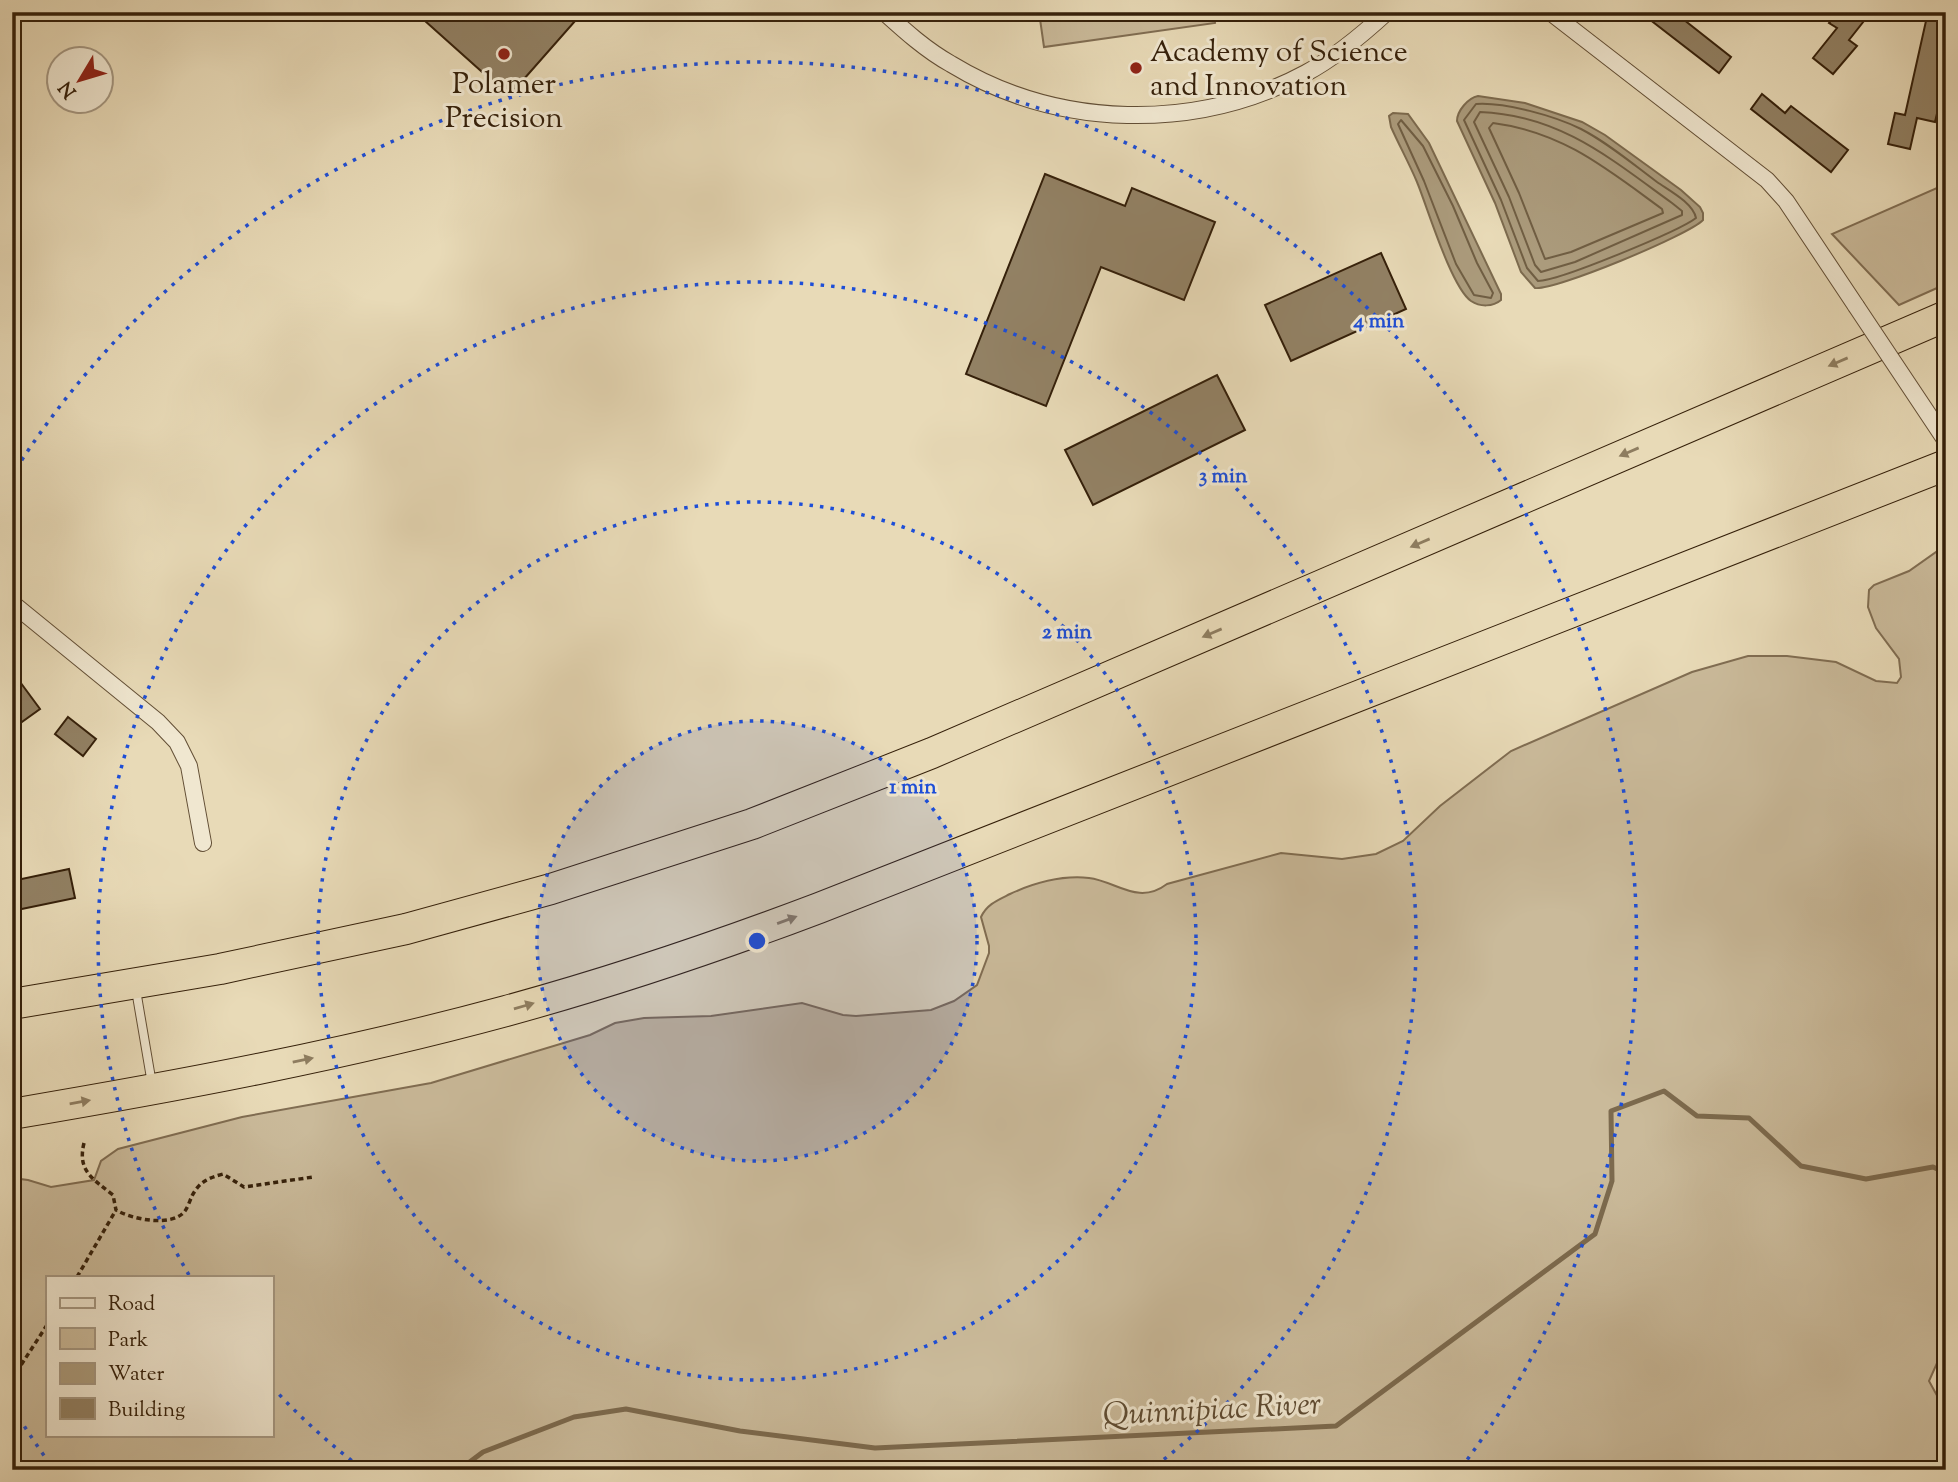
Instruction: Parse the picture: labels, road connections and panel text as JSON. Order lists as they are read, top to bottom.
{
  "water": ["Quinnipiac River"],
  "places": ["Polamer Precision", "Academy of Science and Innovation"],
  "legend": [
    "Road",
    "Park",
    "Water",
    "Building"
  ],
  "north": "bottom left",
  "rings": [
    "4 min",
    "3 min",
    "2 min",
    "1 min"
  ]
}
